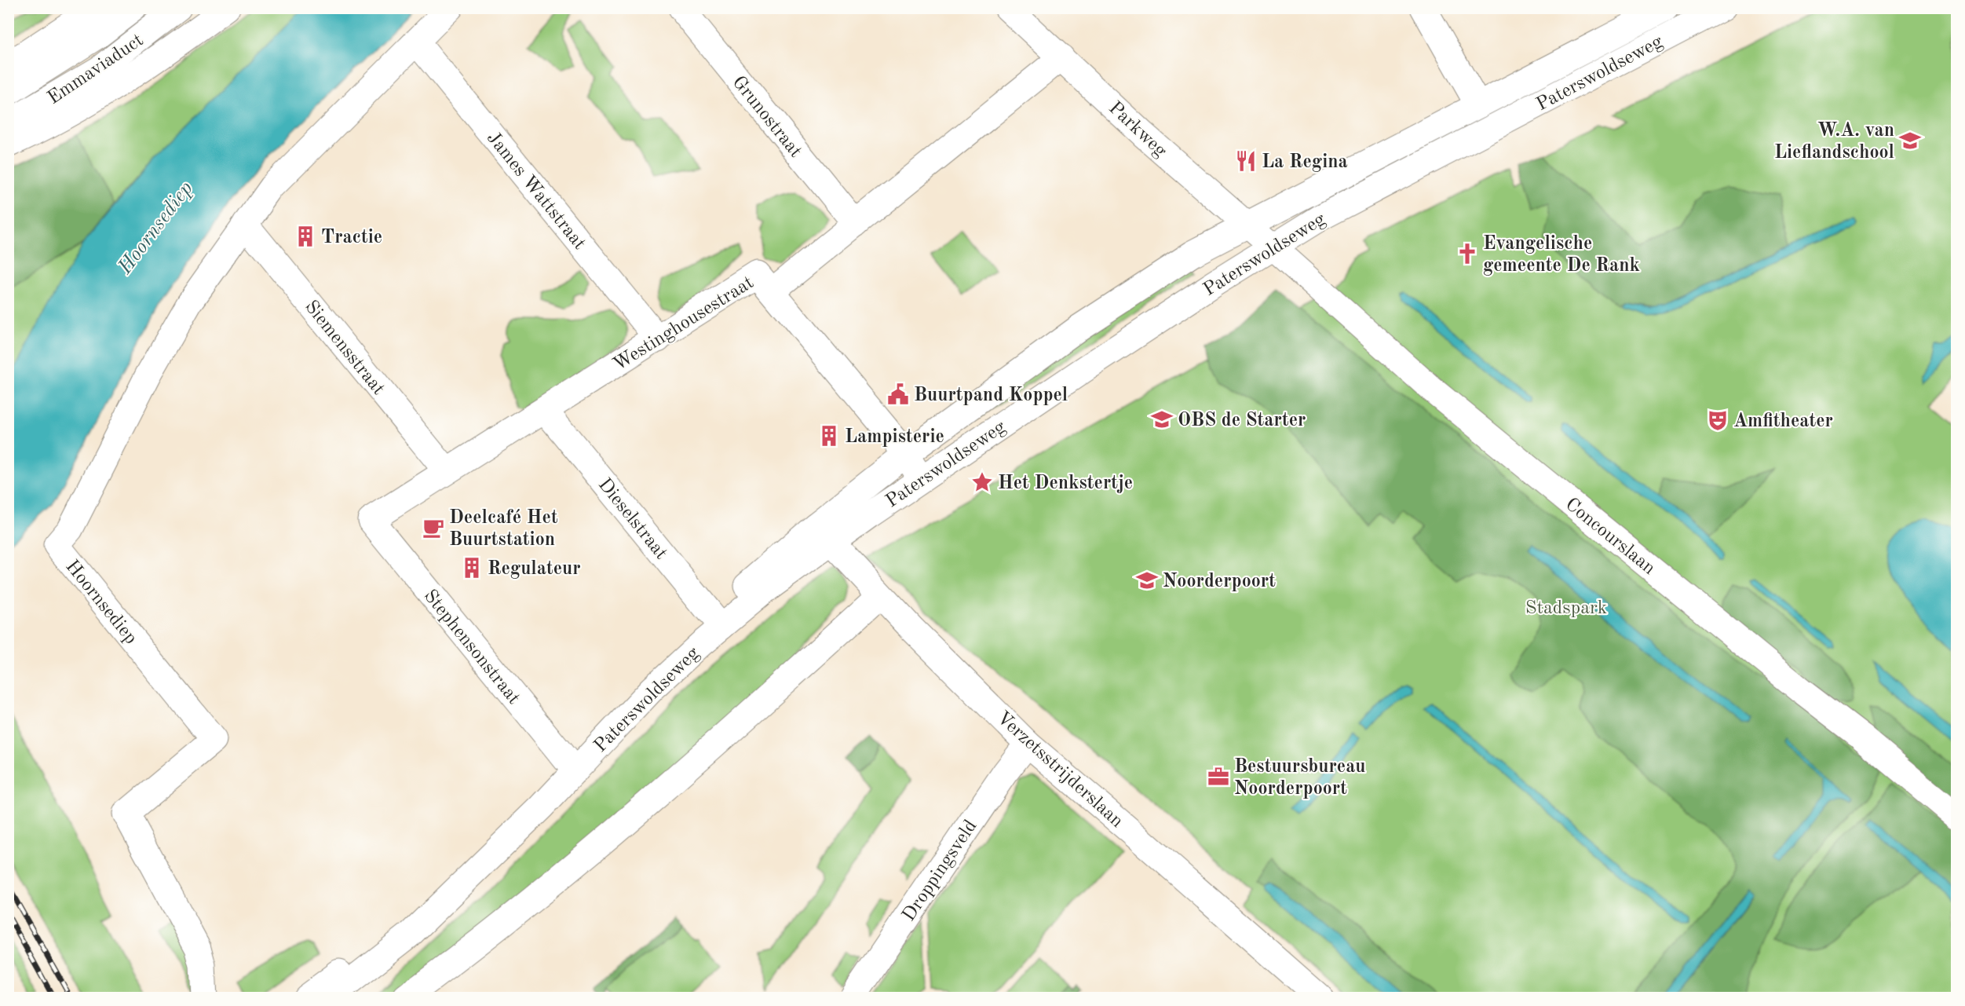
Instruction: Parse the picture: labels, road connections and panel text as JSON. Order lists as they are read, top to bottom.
{
  "streets": {
    "street": [
      "Emmaviaduct",
      "Paterswoldseweg",
      "Grunostraat",
      "Parkweg",
      "James Wattstraat",
      "Westinghousestraat",
      "Siemensstraat",
      "Dieselstraat",
      "Concourslaan",
      "Hoornsediep",
      "Stephensonstraat",
      "Verzetsstrijderslaan",
      "Droppingsveld"
    ]
  },
  "crossings": [
    ["Paterswoldseweg", "Parkweg"],
    ["Paterswoldseweg", "Dieselstraat"],
    ["Paterswoldseweg", "Concourslaan"],
    ["Paterswoldseweg", "Stephensonstraat"],
    ["Paterswoldseweg", "Verzetsstrijderslaan"],
    ["Grunostraat", "Westinghousestraat"],
    ["Parkweg", "Westinghousestraat"],
    ["Parkweg", "Concourslaan"],
    ["James Wattstraat", "Westinghousestraat"],
    ["James Wattstraat", "Hoornsediep"],
    ["Westinghousestraat", "Siemensstraat"],
    ["Westinghousestraat", "Dieselstraat"],
    ["Westinghousestraat", "Stephensonstraat"],
    ["Siemensstraat", "Hoornsediep"],
    ["Verzetsstrijderslaan", "Droppingsveld"]
  ],
  "water": ["Hoornsediep"],
  "parks": ["Stadspark"],
  "places": {
    "school or university": ["W.A. van Lieflandschool", "OBS de Starter", "Noorderpoort"],
    "restaurant": ["La Regina"],
    "building": ["Tractie", "Lampisterie", "Regulateur"],
    "church": ["Evangelische gemeente De Rank"],
    "public building": ["Buurtpand Koppel"],
    "theatre": ["Amfitheater"],
    "place": ["Het Denkstertje"],
    "cafe": ["Deelcafé Het Buurtstation"],
    "office": ["Bestuursbureau Noorderpoort"]
  }
}
